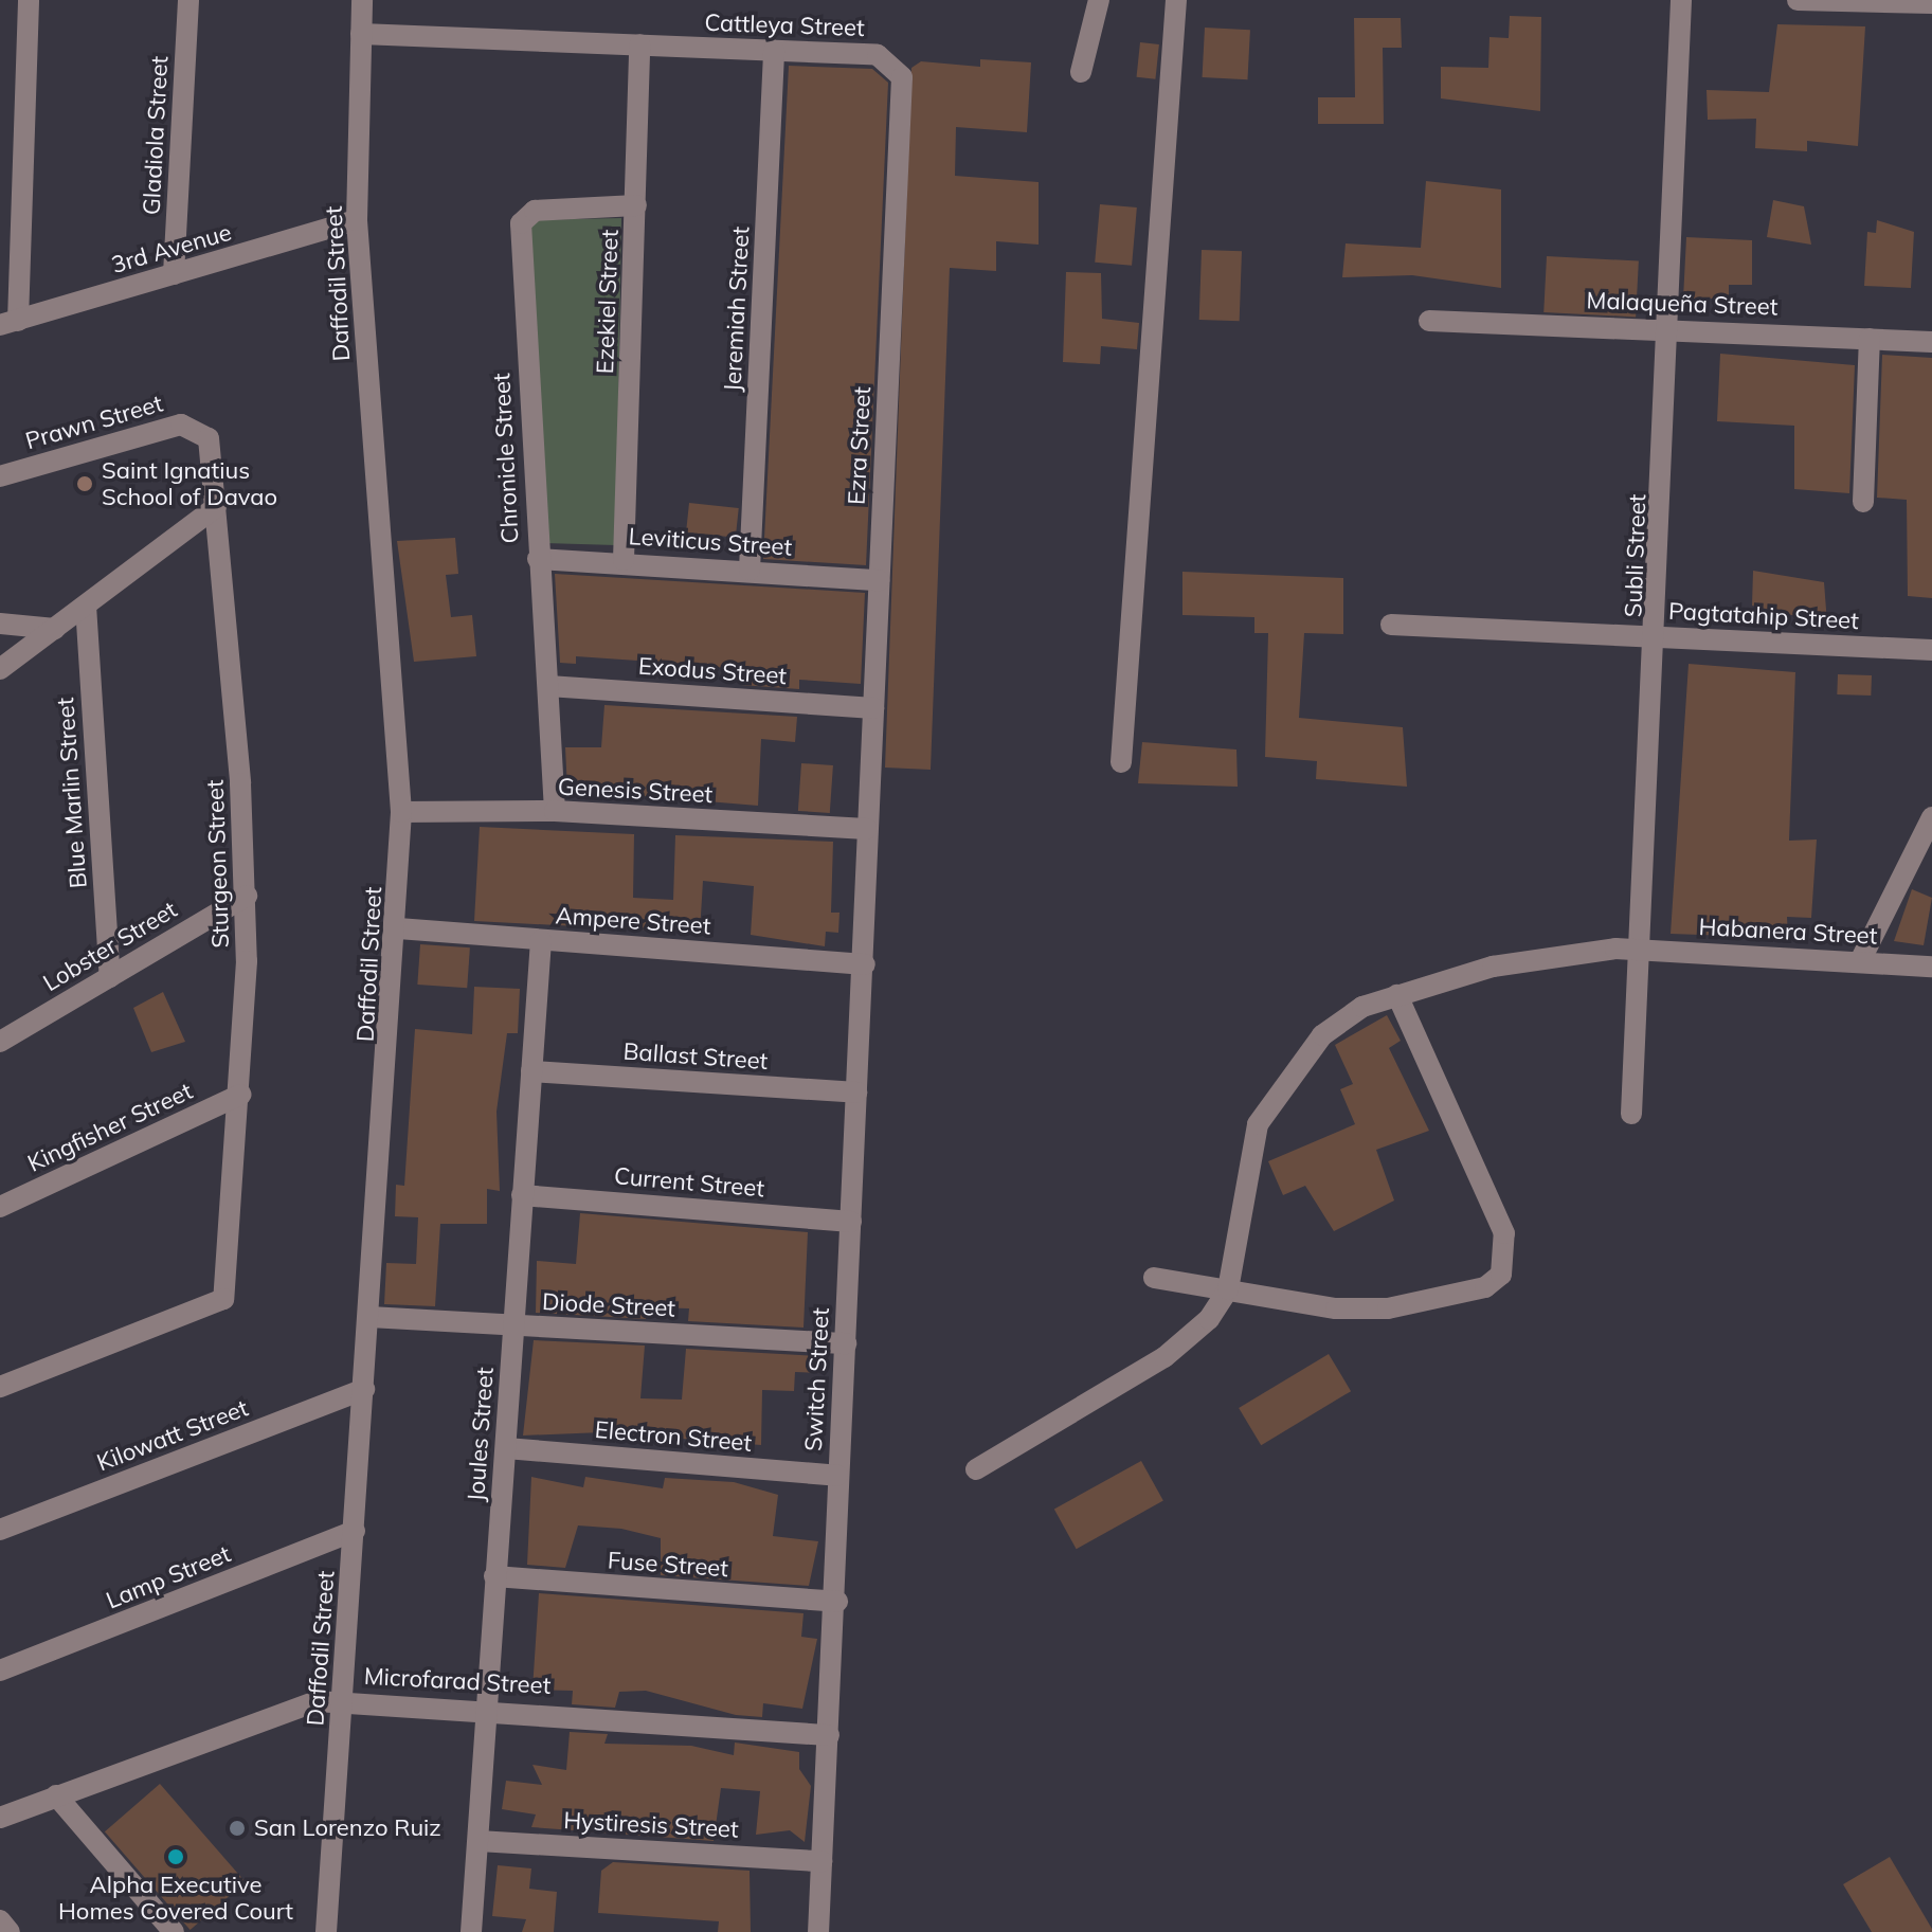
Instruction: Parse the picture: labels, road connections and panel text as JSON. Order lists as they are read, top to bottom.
{
  "streets": {
    "street": [
      "Cattleya Street",
      "Gladiola Street",
      "3rd Avenue",
      "Daffodil Street",
      "Ezekiel Street",
      "Malaqueña Street",
      "Jeremiah Street",
      "Prawn Street",
      "Ezra Street",
      "Chronicle Street",
      "Leviticus Street",
      "Subli Street",
      "Pagtatahip Street",
      "Exodus Street",
      "Genesis Street",
      "Blue Marlin Street",
      "Sturgeon Street",
      "Ampere Street",
      "Habanera Street",
      "Lobster Street",
      "Ballast Street",
      "Kingfisher Street",
      "Current Street",
      "Diode Street",
      "Switch Street",
      "Joules Street",
      "Kilowatt Street",
      "Electron Street",
      "Fuse Street",
      "Lamp Street",
      "Microfarad Street",
      "Hystiresis Street"
    ]
  },
  "crossings": [
    ["Cattleya Street", "Daffodil Street"],
    ["Cattleya Street", "Ezekiel Street"],
    ["Cattleya Street", "Jeremiah Street"],
    ["Cattleya Street", "Ezra Street"],
    ["Gladiola Street", "3rd Avenue"],
    ["3rd Avenue", "Daffodil Street"],
    ["Daffodil Street", "Genesis Street"],
    ["Daffodil Street", "Ampere Street"],
    ["Daffodil Street", "Diode Street"],
    ["Daffodil Street", "Kilowatt Street"],
    ["Daffodil Street", "Lamp Street"],
    ["Daffodil Street", "Microfarad Street"],
    ["Ezekiel Street", "Chronicle Street"],
    ["Ezekiel Street", "Leviticus Street"],
    ["Malaqueña Street", "Subli Street"],
    ["Jeremiah Street", "Leviticus Street"],
    ["Prawn Street", "Sturgeon Street"],
    ["Ezra Street", "Leviticus Street"],
    ["Ezra Street", "Exodus Street"],
    ["Ezra Street", "Genesis Street"],
    ["Ezra Street", "Switch Street"],
    ["Chronicle Street", "Leviticus Street"],
    ["Chronicle Street", "Exodus Street"],
    ["Chronicle Street", "Genesis Street"],
    ["Subli Street", "Pagtatahip Street"],
    ["Subli Street", "Habanera Street"],
    ["Genesis Street", "Switch Street"],
    ["Blue Marlin Street", "Lobster Street"],
    ["Sturgeon Street", "Lobster Street"],
    ["Sturgeon Street", "Kingfisher Street"],
    ["Ampere Street", "Switch Street"],
    ["Ampere Street", "Joules Street"],
    ["Ballast Street", "Switch Street"],
    ["Ballast Street", "Joules Street"],
    ["Current Street", "Switch Street"],
    ["Current Street", "Joules Street"],
    ["Diode Street", "Switch Street"],
    ["Diode Street", "Joules Street"],
    ["Switch Street", "Electron Street"],
    ["Switch Street", "Fuse Street"],
    ["Switch Street", "Microfarad Street"],
    ["Switch Street", "Hystiresis Street"],
    ["Joules Street", "Electron Street"],
    ["Joules Street", "Fuse Street"],
    ["Joules Street", "Microfarad Street"],
    ["Joules Street", "Hystiresis Street"]
  ],
  "places": ["Saint Ignatius School of Davao", "San Lorenzo Ruiz", "Alpha Executive Homes Covered Court"]
}
